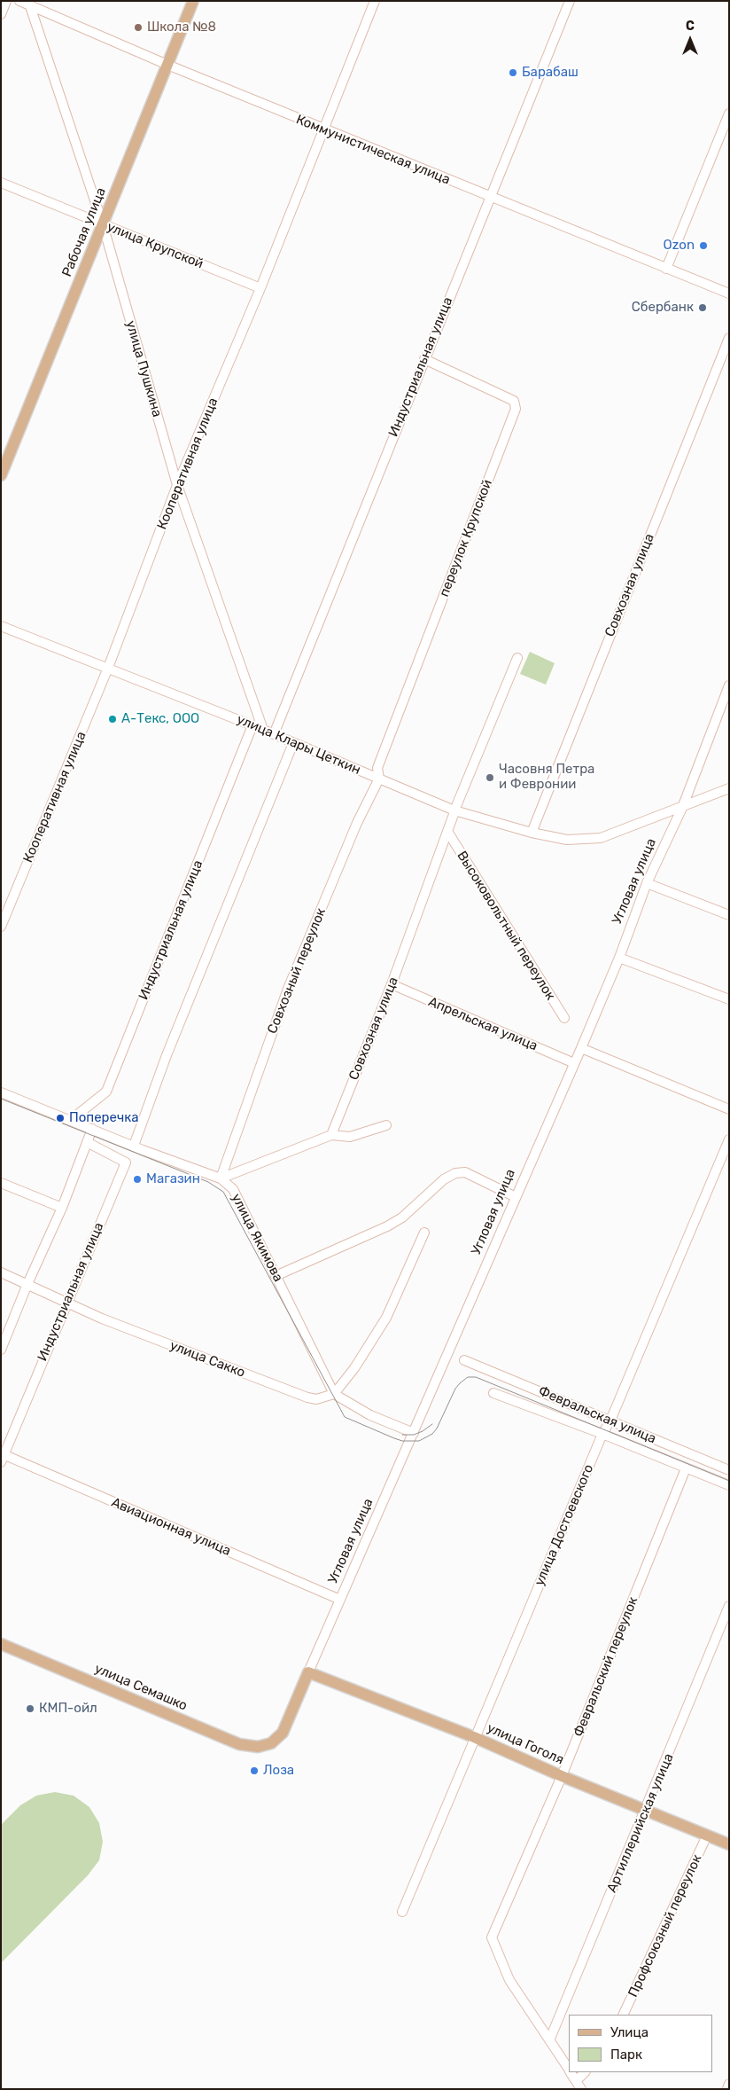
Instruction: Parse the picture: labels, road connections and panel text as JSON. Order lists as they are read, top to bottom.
{
  "streets": {
    "main road": [
      "Рабочая улица",
      "Угловая улица",
      "улица Семашко",
      "улица Гоголя"
    ],
    "street": [
      "Коммунистическая улица",
      "улица Крупской",
      "Индустриальная улица",
      "улица Пушкина",
      "Кооперативная улица",
      "переулок Крупской",
      "Совхозная улица",
      "улица Клары Цеткин",
      "Высоковольтный переулок",
      "Совхозный переулок",
      "Апрельская улица",
      "улица Якимова",
      "улица Сакко",
      "Февральская улица",
      "улица Достоевского",
      "Авиационная улица",
      "Февральский переулок",
      "Артиллерийская улица",
      "Профсоюзный переулок"
    ]
  },
  "crossings": [
    ["Коммунистическая улица", "Рабочая улица"],
    ["Коммунистическая улица", "Индустриальная улица"],
    ["Коммунистическая улица", "улица Пушкина"],
    ["Коммунистическая улица", "Кооперативная улица"],
    ["Рабочая улица", "улица Крупской"],
    ["Рабочая улица", "улица Пушкина"],
    ["улица Крупской", "улица Пушкина"],
    ["улица Крупской", "Кооперативная улица"],
    ["Индустриальная улица", "переулок Крупской"],
    ["Индустриальная улица", "улица Клары Цеткин"],
    ["Индустриальная улица", "улица Якимова"],
    ["Индустриальная улица", "улица Сакко"],
    ["Индустриальная улица", "Авиационная улица"],
    ["улица Пушкина", "Кооперативная улица"],
    ["улица Пушкина", "улица Клары Цеткин"],
    ["Кооперативная улица", "улица Клары Цеткин"],
    ["переулок Крупской", "улица Клары Цеткин"],
    ["переулок Крупской", "Совхозный переулок"],
    ["Совхозная улица", "улица Клары Цеткин"],
    ["Совхозная улица", "Высоковольтный переулок"],
    ["Совхозная улица", "Апрельская улица"],
    ["улица Клары Цеткин", "Угловая улица"],
    ["улица Клары Цеткин", "Совхозный переулок"],
    ["Угловая улица", "Апрельская улица"],
    ["Угловая улица", "Авиационная улица"],
    ["Угловая улица", "улица Семашко"],
    ["Угловая улица", "улица Гоголя"],
    ["Совхозный переулок", "улица Якимова"],
    ["улица Якимова", "улица Сакко"],
    ["Февральская улица", "улица Достоевского"],
    ["улица Достоевского", "улица Гоголя"],
    ["Февральский переулок", "улица Гоголя"],
    ["Февральский переулок", "Артиллерийская улица"],
    ["улица Гоголя", "Артиллерийская улица"],
    ["улица Гоголя", "Профсоюзный переулок"]
  ],
  "places": [
    "Школа №8",
    "Барабаш",
    "Ozon",
    "Сбербанк",
    "А-Текс, ООО",
    "Часовня Петра и Февронии",
    "Поперечка",
    "Магазин",
    "КМП-ойл",
    "Лоза"
  ],
  "legend": ["Улица", "Парк"],
  "north": "top"
}
